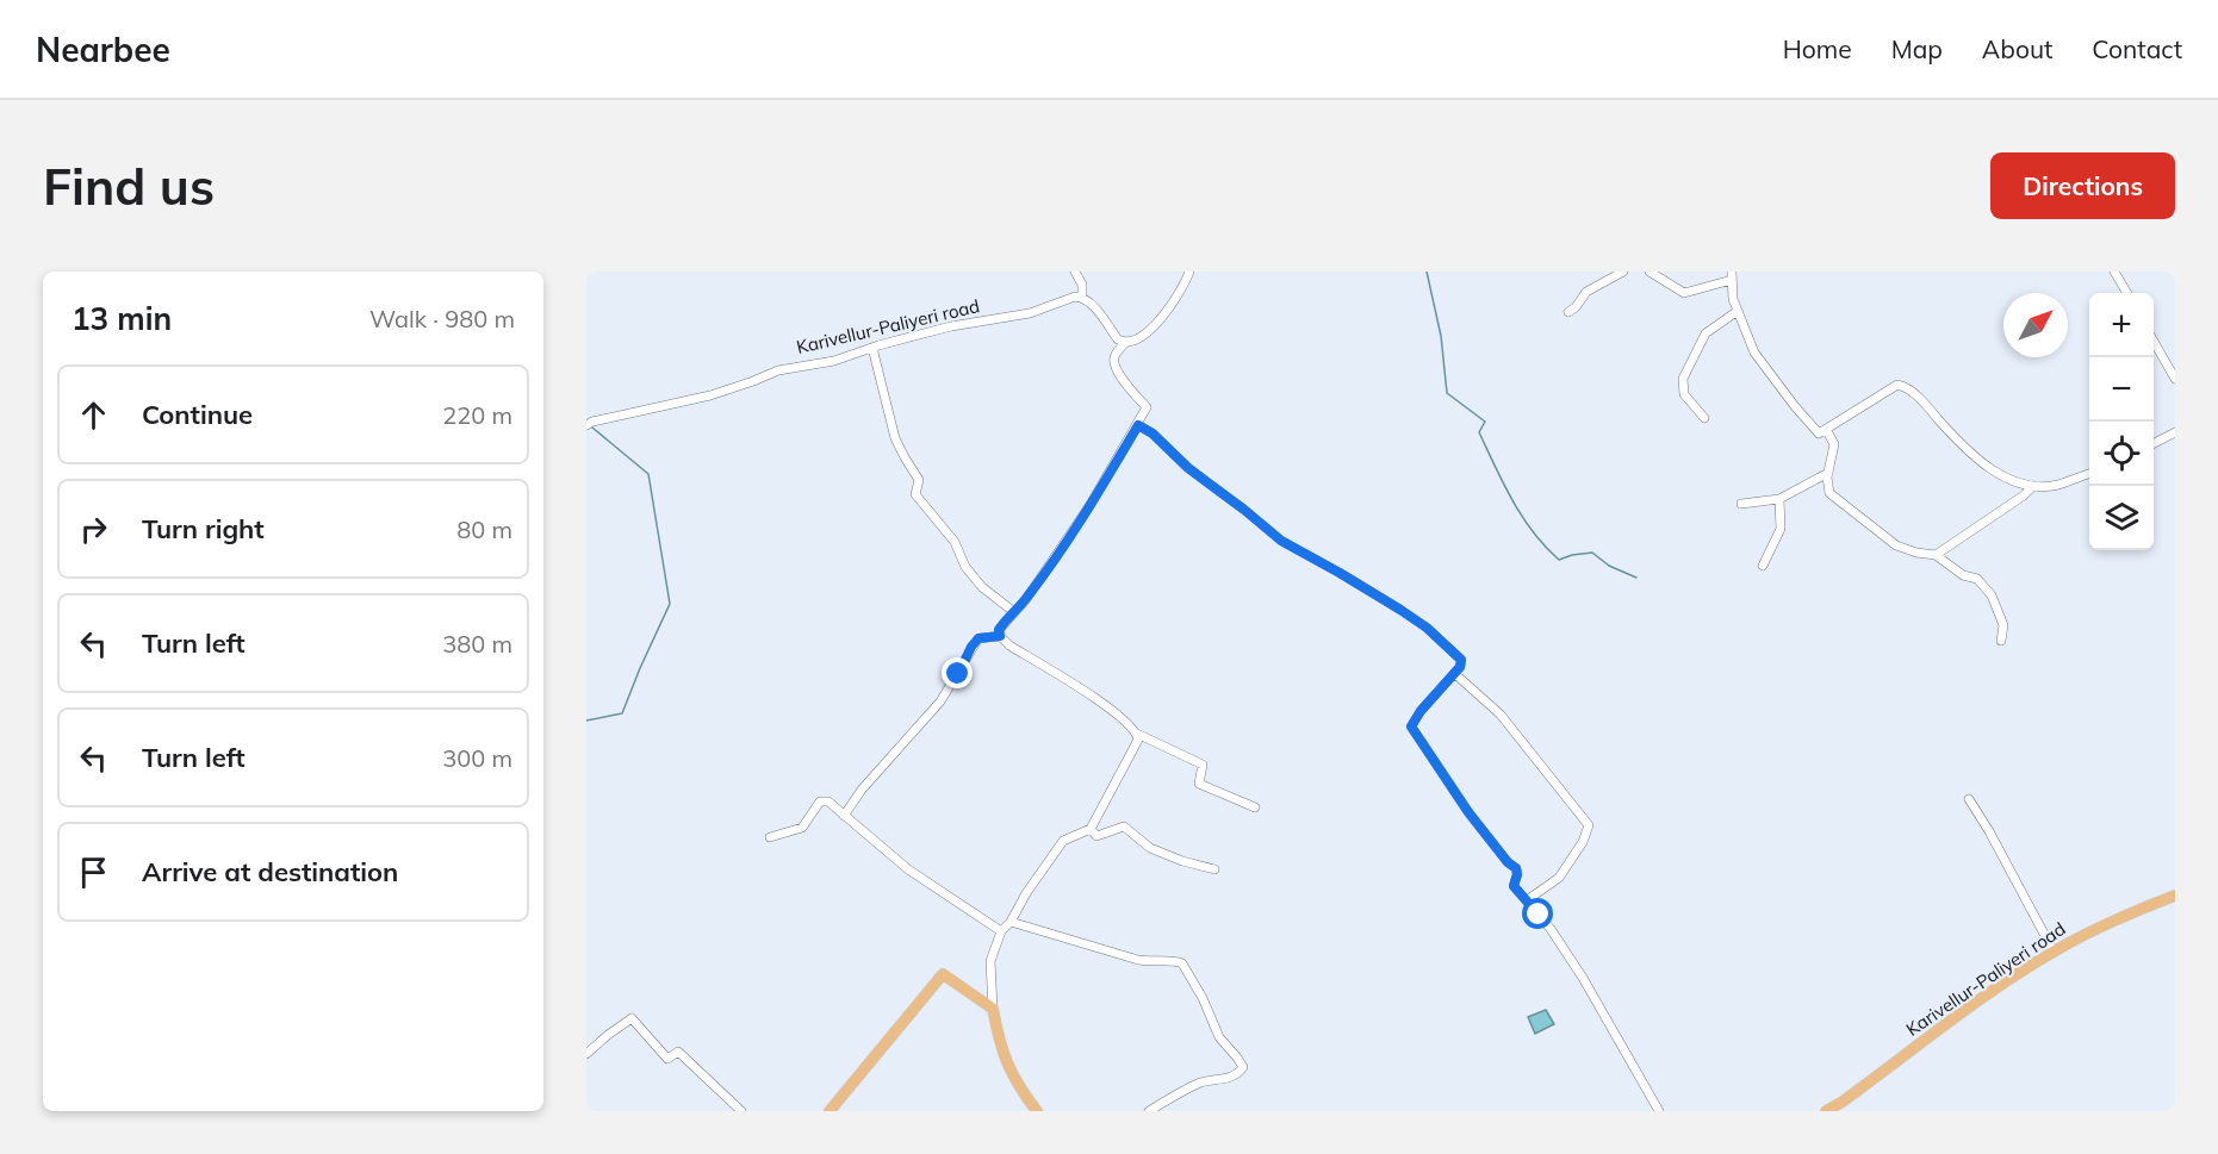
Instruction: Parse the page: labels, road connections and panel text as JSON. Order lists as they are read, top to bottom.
{
  "streets": {
    "main road": ["Karivellur-Paliyeri road"]
  },
  "north": "top right",
  "page": {
    "header": "Nearbee",
    "nav": [
      "Home",
      "Map",
      "About",
      "Contact"
    ],
    "buttons": "Directions",
    "title": "Find us",
    "heading": ["13 min", "Walk · 980 m"],
    "map_buttons": ["+", "−"],
    "list": [
      ["Continue", "220 m"],
      ["Turn right", "80 m"],
      ["Turn left", "380 m"],
      ["Turn left", "300 m"],
      "Arrive at destination"
    ]
  }
}
